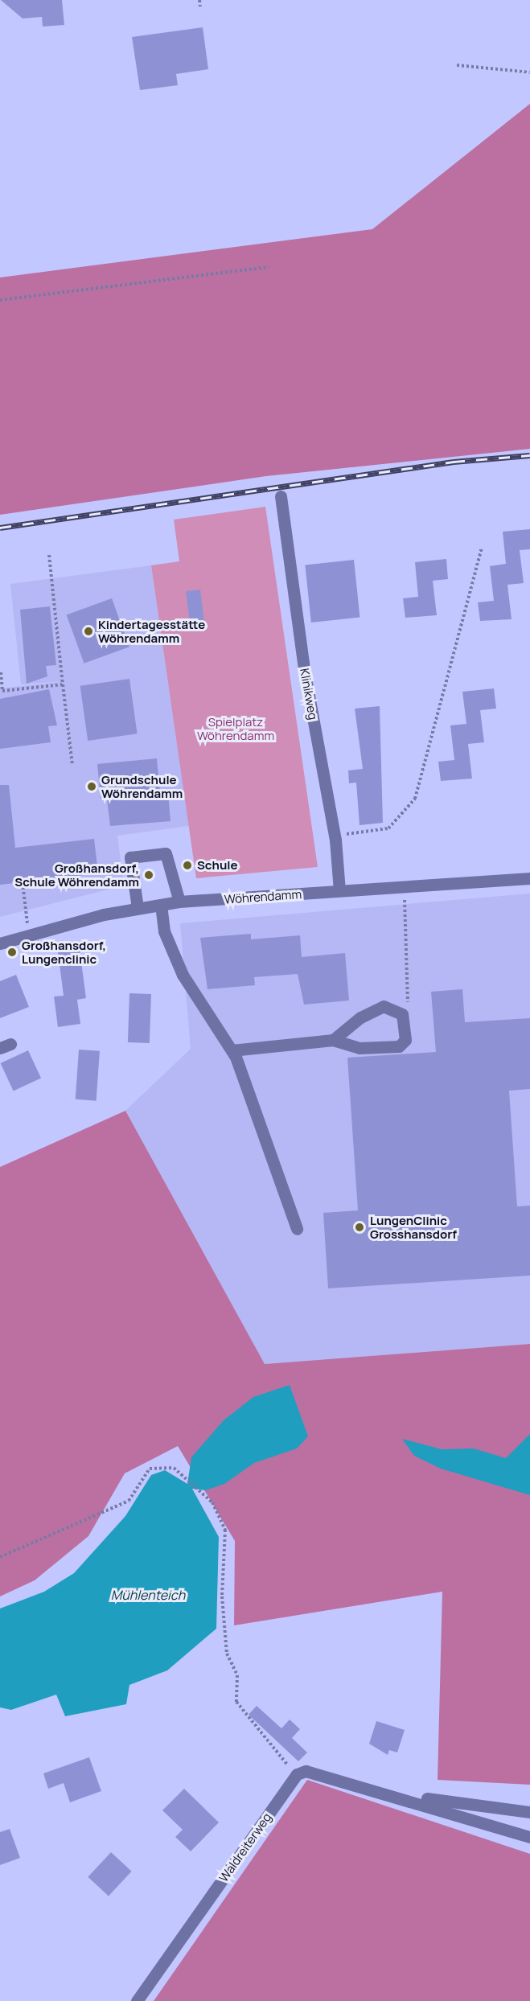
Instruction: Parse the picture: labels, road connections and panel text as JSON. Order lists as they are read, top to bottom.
{
  "streets": {
    "street": ["Klinikweg", "Wöhrendamm", "Waldreiterweg"]
  },
  "crossings": [
    ["Klinikweg", "Wöhrendamm"]
  ],
  "water": ["Mühlenteich"],
  "parks": ["Spielplatz Wöhrendamm"],
  "places": [
    "Kindertagesstätte Wöhrendamm",
    "Grundschule Wöhrendamm",
    "Schule",
    "Großhansdorf, Schule Wöhrendamm",
    "Großhansdorf, Lungenclinic",
    "LungenClinic Grosshansdorf"
  ]
}
